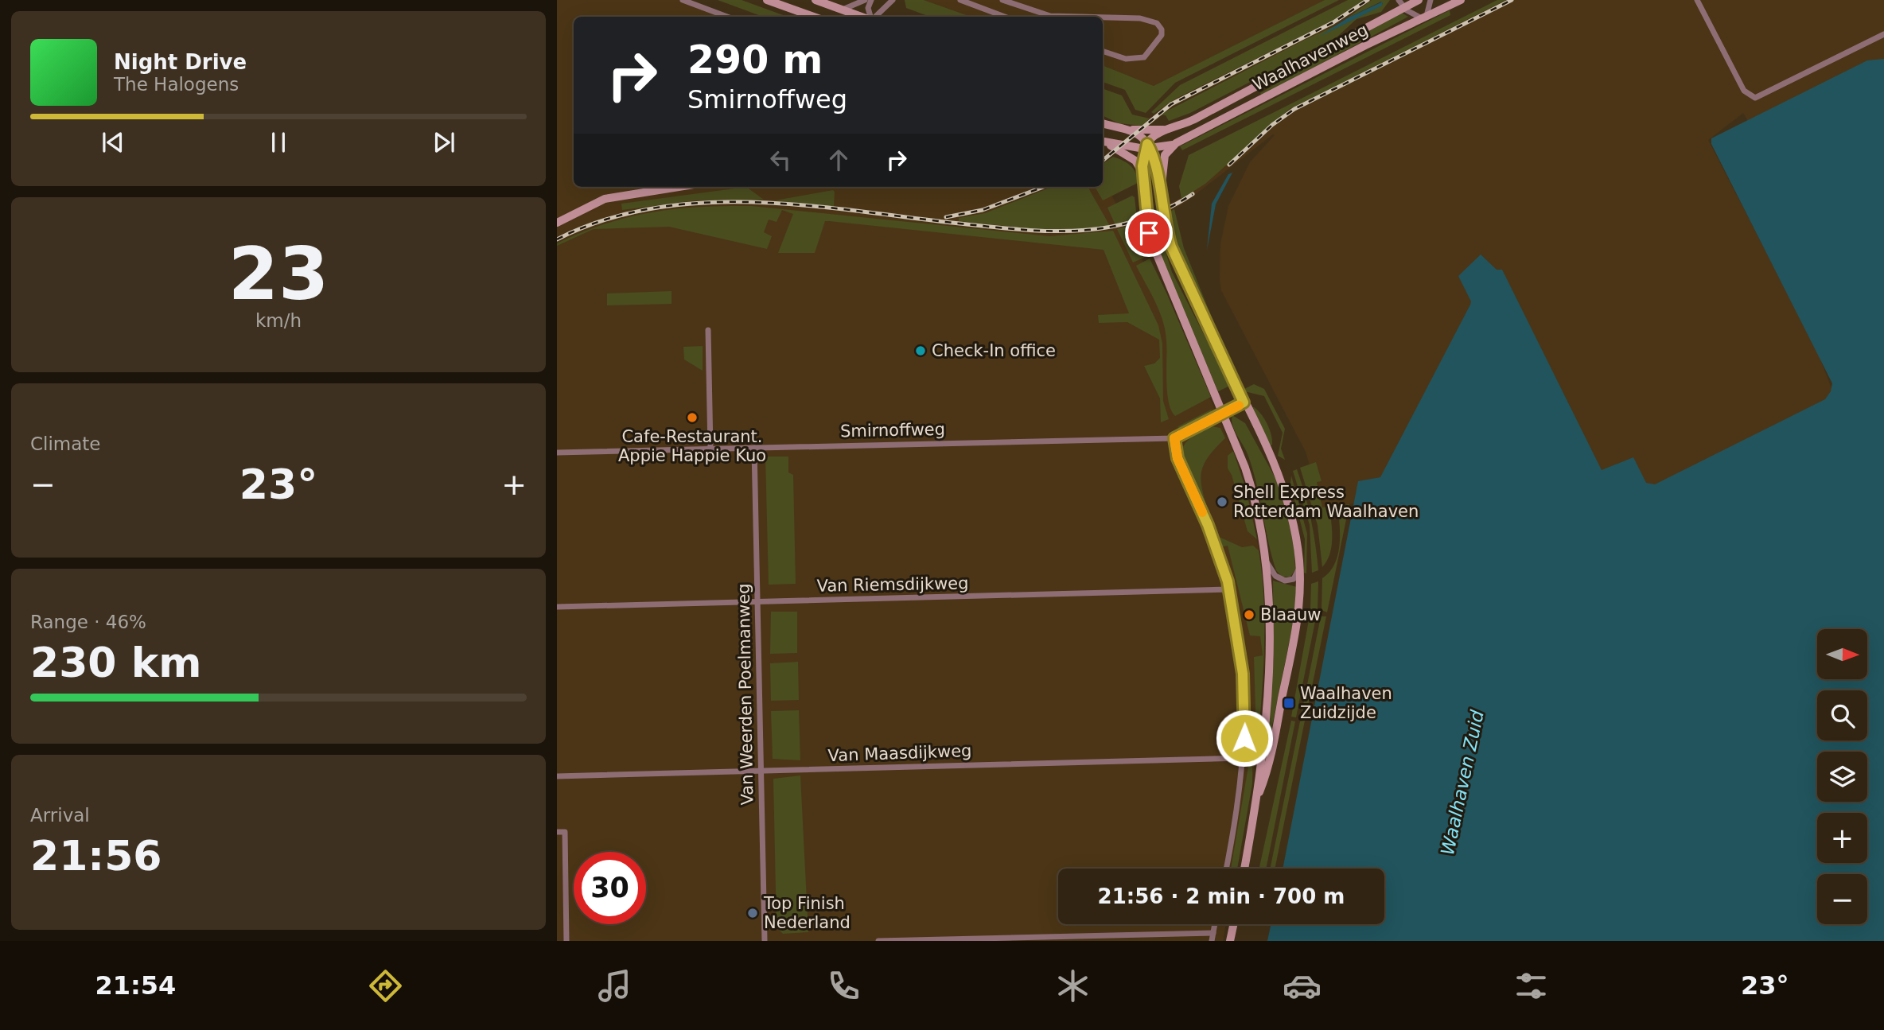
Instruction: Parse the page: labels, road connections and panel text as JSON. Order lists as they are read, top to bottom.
{
  "streets": {
    "main road": ["Waalhavenweg"],
    "street": [
      "Smirnoffweg",
      "Van Riemsdijkweg",
      "Van Weerden Poelmanweg",
      "Van Maasdijkweg"
    ]
  },
  "crossings": [
    ["Smirnoffweg", "Van Weerden Poelmanweg"],
    ["Van Riemsdijkweg", "Van Weerden Poelmanweg"],
    ["Van Weerden Poelmanweg", "Van Maasdijkweg"]
  ],
  "water": ["Waalhaven Zuid"],
  "places": {
    "other": [
      "Check-In office",
      "Cafe-Restaurant. Appie Happie Kuo",
      "Shell Express Rotterdam Waalhaven",
      "Blaauw",
      "Top Finish Nederland"
    ],
    "transit": ["Waalhaven Zuidzijde"]
  },
  "north": "right",
  "page": {
    "turn": ["290 m", "Smirnoffweg"],
    "song": ["Night Drive", "The Halogens"],
    "tile": [
      ["23", "km/h"],
      "Climate",
      ["Range · 46%", "230 km"],
      ["Arrival", "21:56"]
    ],
    "heat": ["−", "23°", "+"],
    "map_buttons": ["+", "−"],
    "limit": "30",
    "trip": "21:56 · 2 min · 700 m",
    "tabs": ["21:54", "23°"]
  }
}
